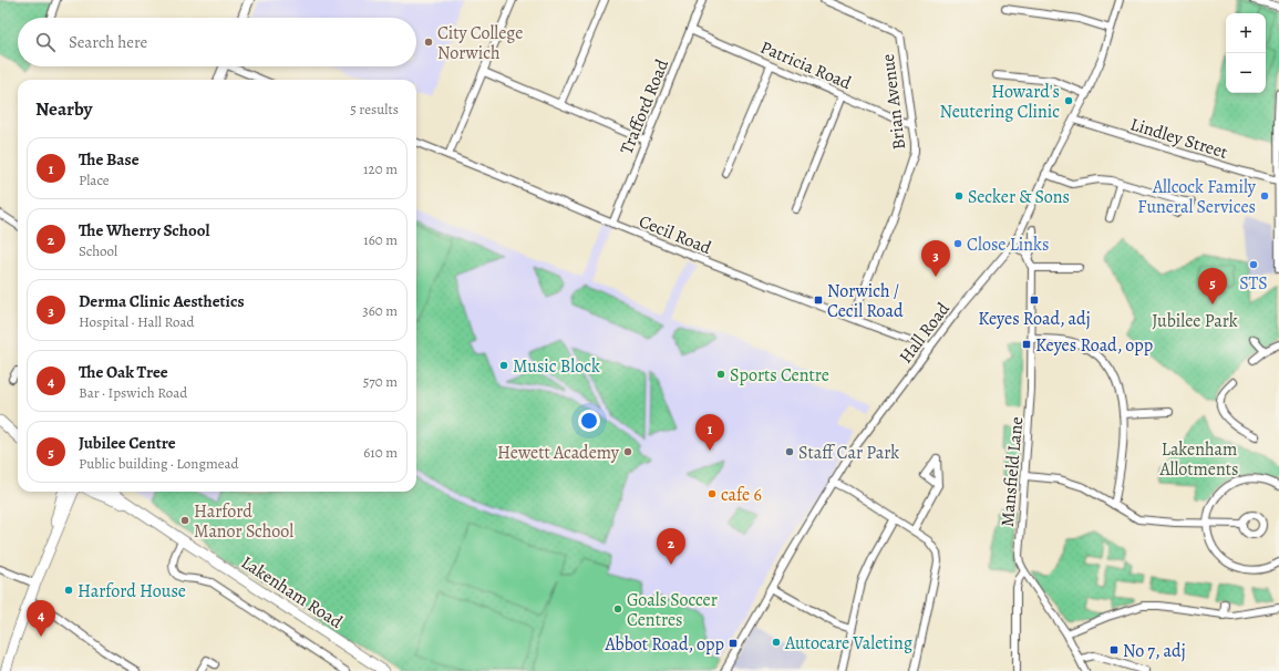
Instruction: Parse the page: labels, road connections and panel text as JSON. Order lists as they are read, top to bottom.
{
  "streets": {
    "highway": ["Lakenham Road"],
    "street": [
      "Patricia Road",
      "Brian Avenue",
      "Trafford Road",
      "Lindley Street",
      "Cecil Road",
      "Hall Road",
      "Mansfield Lane"
    ]
  },
  "crossings": [
    ["Patricia Road", "Brian Avenue"],
    ["Patricia Road", "Trafford Road"],
    ["Brian Avenue", "Cecil Road"],
    ["Trafford Road", "Cecil Road"],
    ["Lindley Street", "Hall Road"],
    ["Cecil Road", "Hall Road"]
  ],
  "parks": ["Jubilee Park", "Lakenham Allotments"],
  "places": {
    "other": [
      "City College Norwich",
      "Howard's Neutering Clinic",
      "Secker & Sons",
      "Allcock Family Funeral Services",
      "Close Links",
      "STS",
      "Music Block",
      "Sports Centre",
      "Hewett Academy",
      "Staff Car Park",
      "cafe 6",
      "Harford Manor School",
      "Harford House",
      "Goals Soccer Centres",
      "Autocare Valeting"
    ],
    "transit": [
      "Norwich / Cecil Road",
      "Keyes Road, adj",
      "Keyes Road, opp",
      "Abbot Road, opp",
      "No 7, adj"
    ]
  },
  "page": {
    "map_buttons": ["+", "−"],
    "search": "Search here",
    "heading": ["Nearby", "5 results"],
    "list": [
      {
        "mark": "1",
        "name": "The Base",
        "note": "Place",
        "value": "120 m"
      },
      {
        "mark": "2",
        "name": "The Wherry School",
        "note": "School",
        "value": "160 m"
      },
      {
        "mark": "3",
        "name": "Derma Clinic Aesthetics",
        "note": "Hospital · Hall Road",
        "value": "360 m"
      },
      {
        "mark": "4",
        "name": "The Oak Tree",
        "note": "Bar · Ipswich Road",
        "value": "570 m"
      },
      {
        "mark": "5",
        "name": "Jubilee Centre",
        "note": "Public building · Longmead",
        "value": "610 m"
      }
    ],
    "pins": [
      "3",
      "5",
      "1",
      "2",
      "4"
    ]
  }
}
